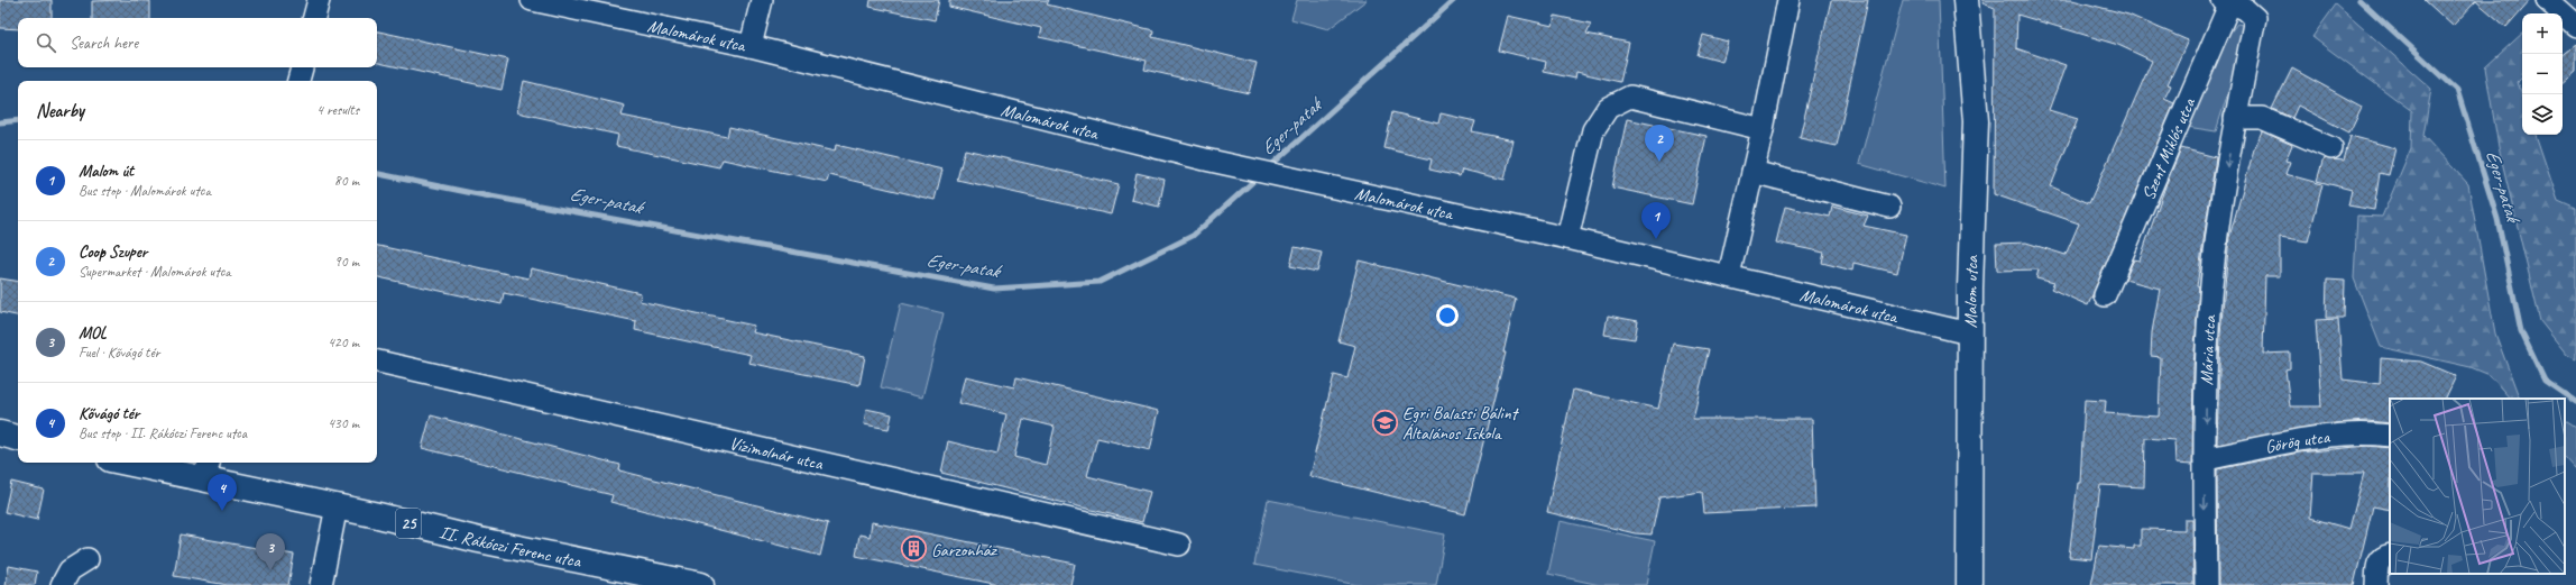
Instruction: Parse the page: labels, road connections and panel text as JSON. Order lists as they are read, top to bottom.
{
  "streets": {
    "main road": ["Malom utca", "25", "II. Rákóczi Ferenc utca"],
    "street": [
      "Malomárok utca",
      "Szent Miklós utca",
      "Mária utca",
      "Görög utca",
      "Vízimolnár utca"
    ]
  },
  "crossings": [
    ["Malomárok utca", "Malom utca"],
    ["Szent Miklós utca", "Mária utca"],
    ["Mária utca", "Görög utca"]
  ],
  "one_way": ["Mária utca"],
  "water": ["Eger-patak"],
  "places": {
    "school or university": ["Egri Balassi Bálint Általános Iskola"],
    "building": ["Garzonház"]
  },
  "page": {
    "map_buttons": ["+", "−"],
    "search": "Search here",
    "heading": ["Nearby", "4 results"],
    "pins": [
      "2",
      "1",
      "4",
      "3"
    ],
    "list": [
      {
        "mark": "1",
        "name": "Malom út",
        "note": "Bus stop · Malomárok utca",
        "value": "80 m"
      },
      {
        "mark": "2",
        "name": "Coop Szuper",
        "note": "Supermarket · Malomárok utca",
        "value": "90 m"
      },
      {
        "mark": "3",
        "name": "MOL",
        "note": "Fuel · Kővágó tér",
        "value": "420 m"
      },
      {
        "mark": "4",
        "name": "Kővágó tér",
        "note": "Bus stop · II. Rákóczi Ferenc utca",
        "value": "430 m"
      }
    ]
  }
}
